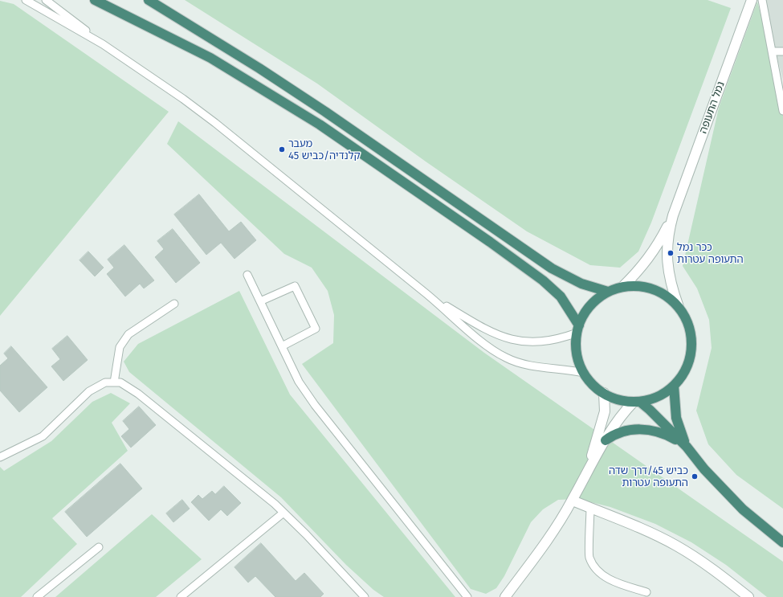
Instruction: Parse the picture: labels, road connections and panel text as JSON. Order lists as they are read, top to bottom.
{
  "streets": {
    "street": ["נמל התעופה"]
  },
  "places": ["מעבר קלנדיה/כביש 45", "ככר נמל התעופה עטרות", "כביש 45/דרך שדה התעופה עטרות"]
}
